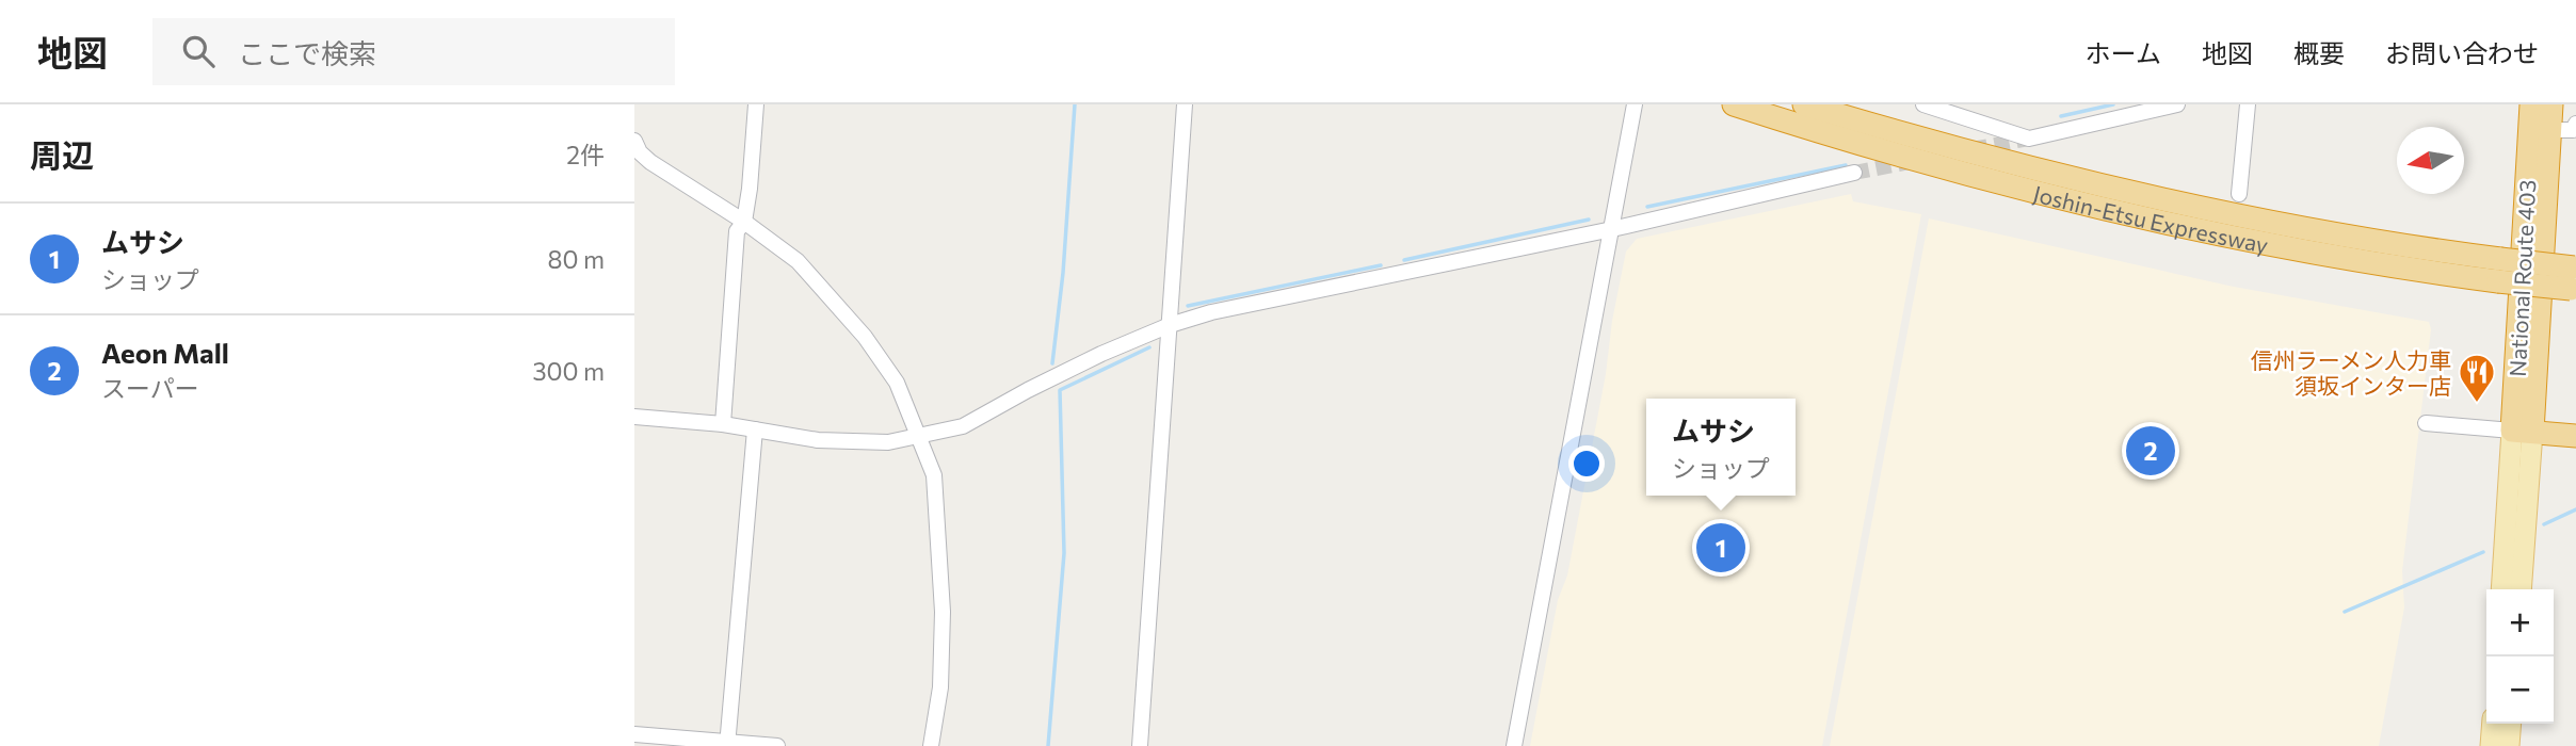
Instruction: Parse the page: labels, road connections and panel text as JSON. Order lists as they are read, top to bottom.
{
  "streets": {
    "highway": ["Joshin-Etsu Expressway", "National Route 403"]
  },
  "places": {
    "restaurant": ["信州ラーメン人力車 須坂インター店"]
  },
  "north": "left",
  "page": {
    "header": "地図",
    "search": "ここで検索",
    "nav": [
      "ホーム",
      "地図",
      "概要",
      "お問い合わせ"
    ],
    "heading": ["周辺", "2件"],
    "list": [
      {
        "mark": "1",
        "name": "ムサシ",
        "note": "ショップ",
        "value": "80 m"
      },
      {
        "mark": "2",
        "name": "Aeon Mall",
        "note": "スーパー",
        "value": "300 m"
      }
    ],
    "popup": ["ムサシ", "ショップ"],
    "pins": ["2", "1"],
    "map_buttons": ["+", "−"]
  }
}
